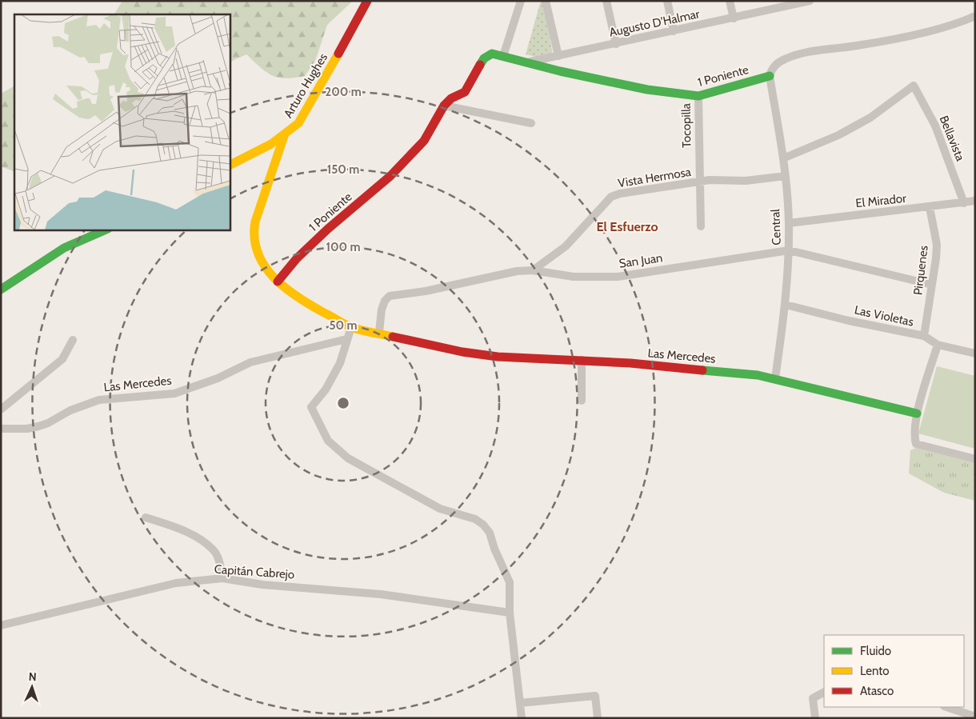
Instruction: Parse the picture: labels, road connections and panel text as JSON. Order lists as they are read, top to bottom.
{
  "streets": {
    "street": [
      "Augusto D'Halmar",
      "1 Poniente",
      "Arturo Hughes",
      "Tocopilla",
      "Bellavista",
      "Vista Hermosa",
      "El Mirador",
      "Central",
      "San Juan",
      "Pirquenes",
      "Las Violetas",
      "Las Mercedes",
      "Capitán Cabrejo"
    ]
  },
  "crossings": [
    ["Augusto D'Halmar", "1 Poniente"],
    ["1 Poniente", "Tocopilla"],
    ["1 Poniente", "Central"],
    ["1 Poniente", "Las Mercedes"],
    ["Arturo Hughes", "Las Mercedes"],
    ["Tocopilla", "Vista Hermosa"],
    ["Bellavista", "El Mirador"],
    ["Bellavista", "Central"],
    ["Vista Hermosa", "Central"],
    ["Vista Hermosa", "San Juan"],
    ["El Mirador", "Central"],
    ["El Mirador", "Pirquenes"],
    ["Central", "San Juan"],
    ["Central", "Las Violetas"],
    ["Central", "Las Mercedes"],
    ["San Juan", "Pirquenes"],
    ["San Juan", "Las Mercedes"],
    ["Pirquenes", "Las Violetas"]
  ],
  "districts": ["El Esfuerzo"],
  "legend": ["Fluido", "Lento", "Atasco"],
  "north": "top",
  "rings": [
    "200 m",
    "150 m",
    "100 m",
    "50 m"
  ]
}
